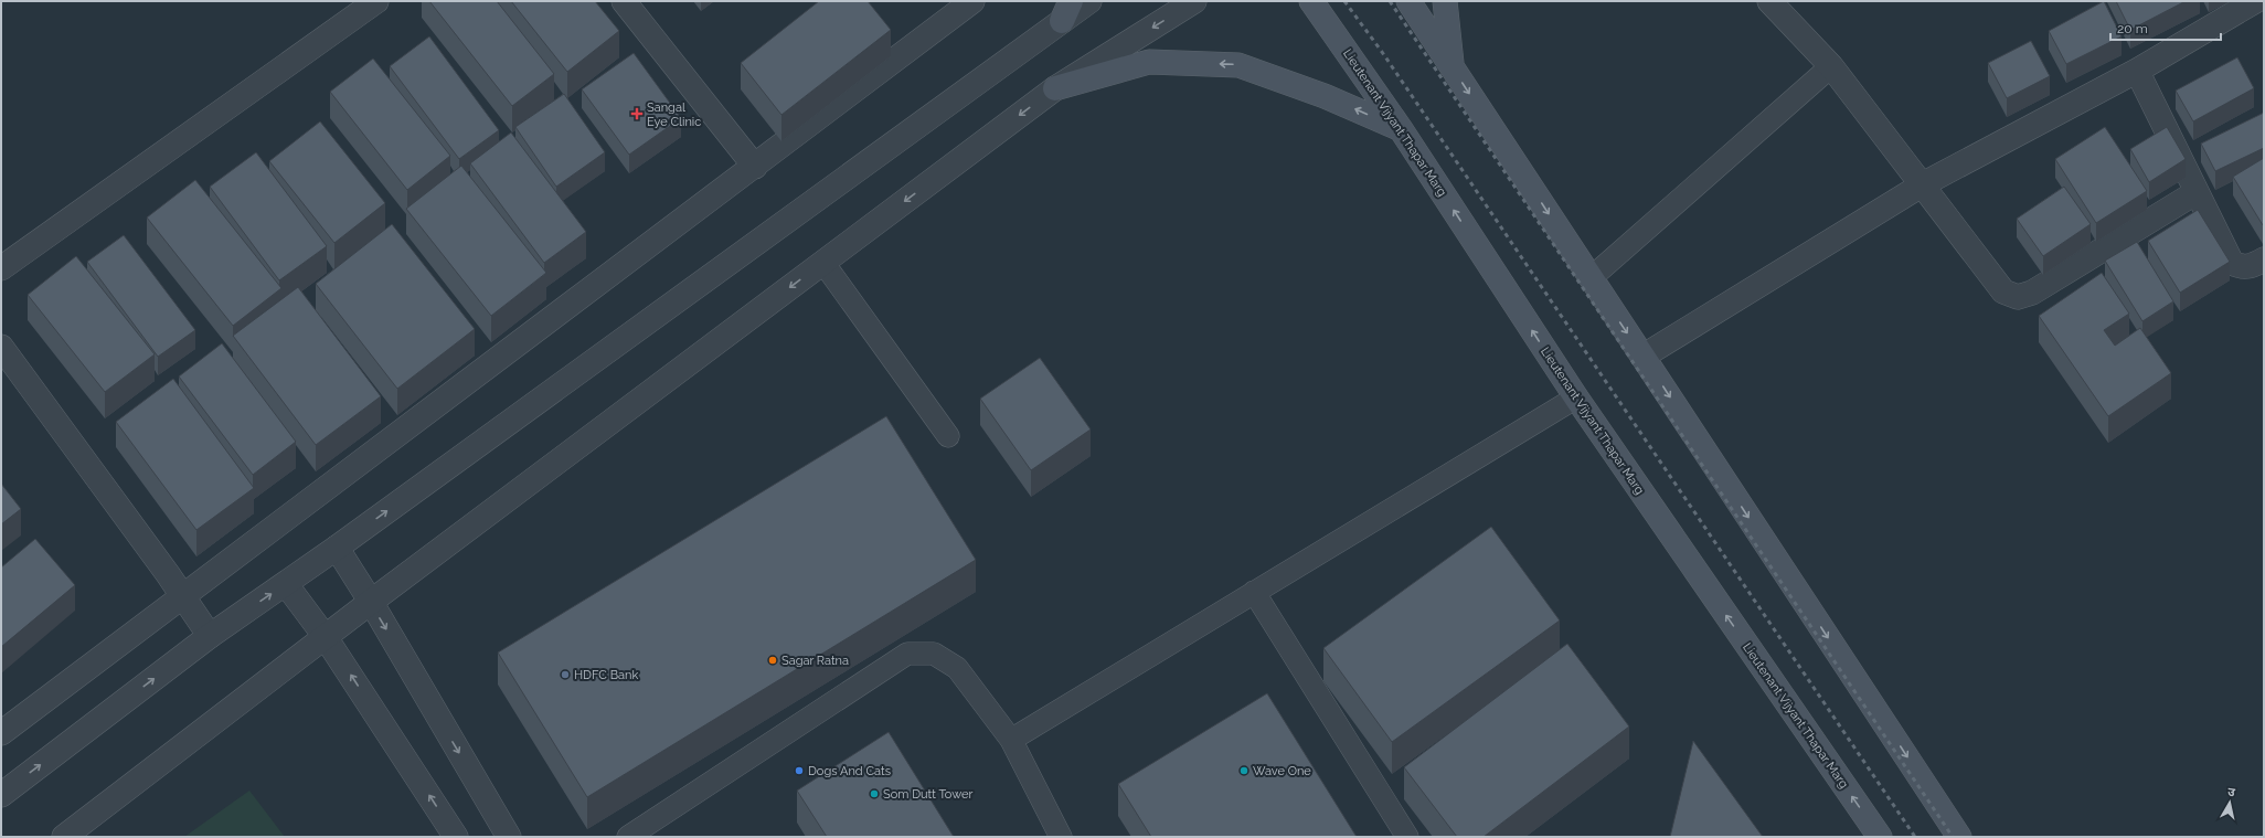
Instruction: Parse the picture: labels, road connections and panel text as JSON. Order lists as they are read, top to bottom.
{
  "streets": {
    "main road": ["Lieutenant Vijyant Thapar Marg"]
  },
  "places": {
    "health": ["Sangal Eye Clinic"],
    "other": [
      "Sagar Ratna",
      "HDFC Bank",
      "Dogs And Cats",
      "Wave One",
      "Som Dutt Tower"
    ]
  },
  "scale_bar": "20 m",
  "north": "top"
}
